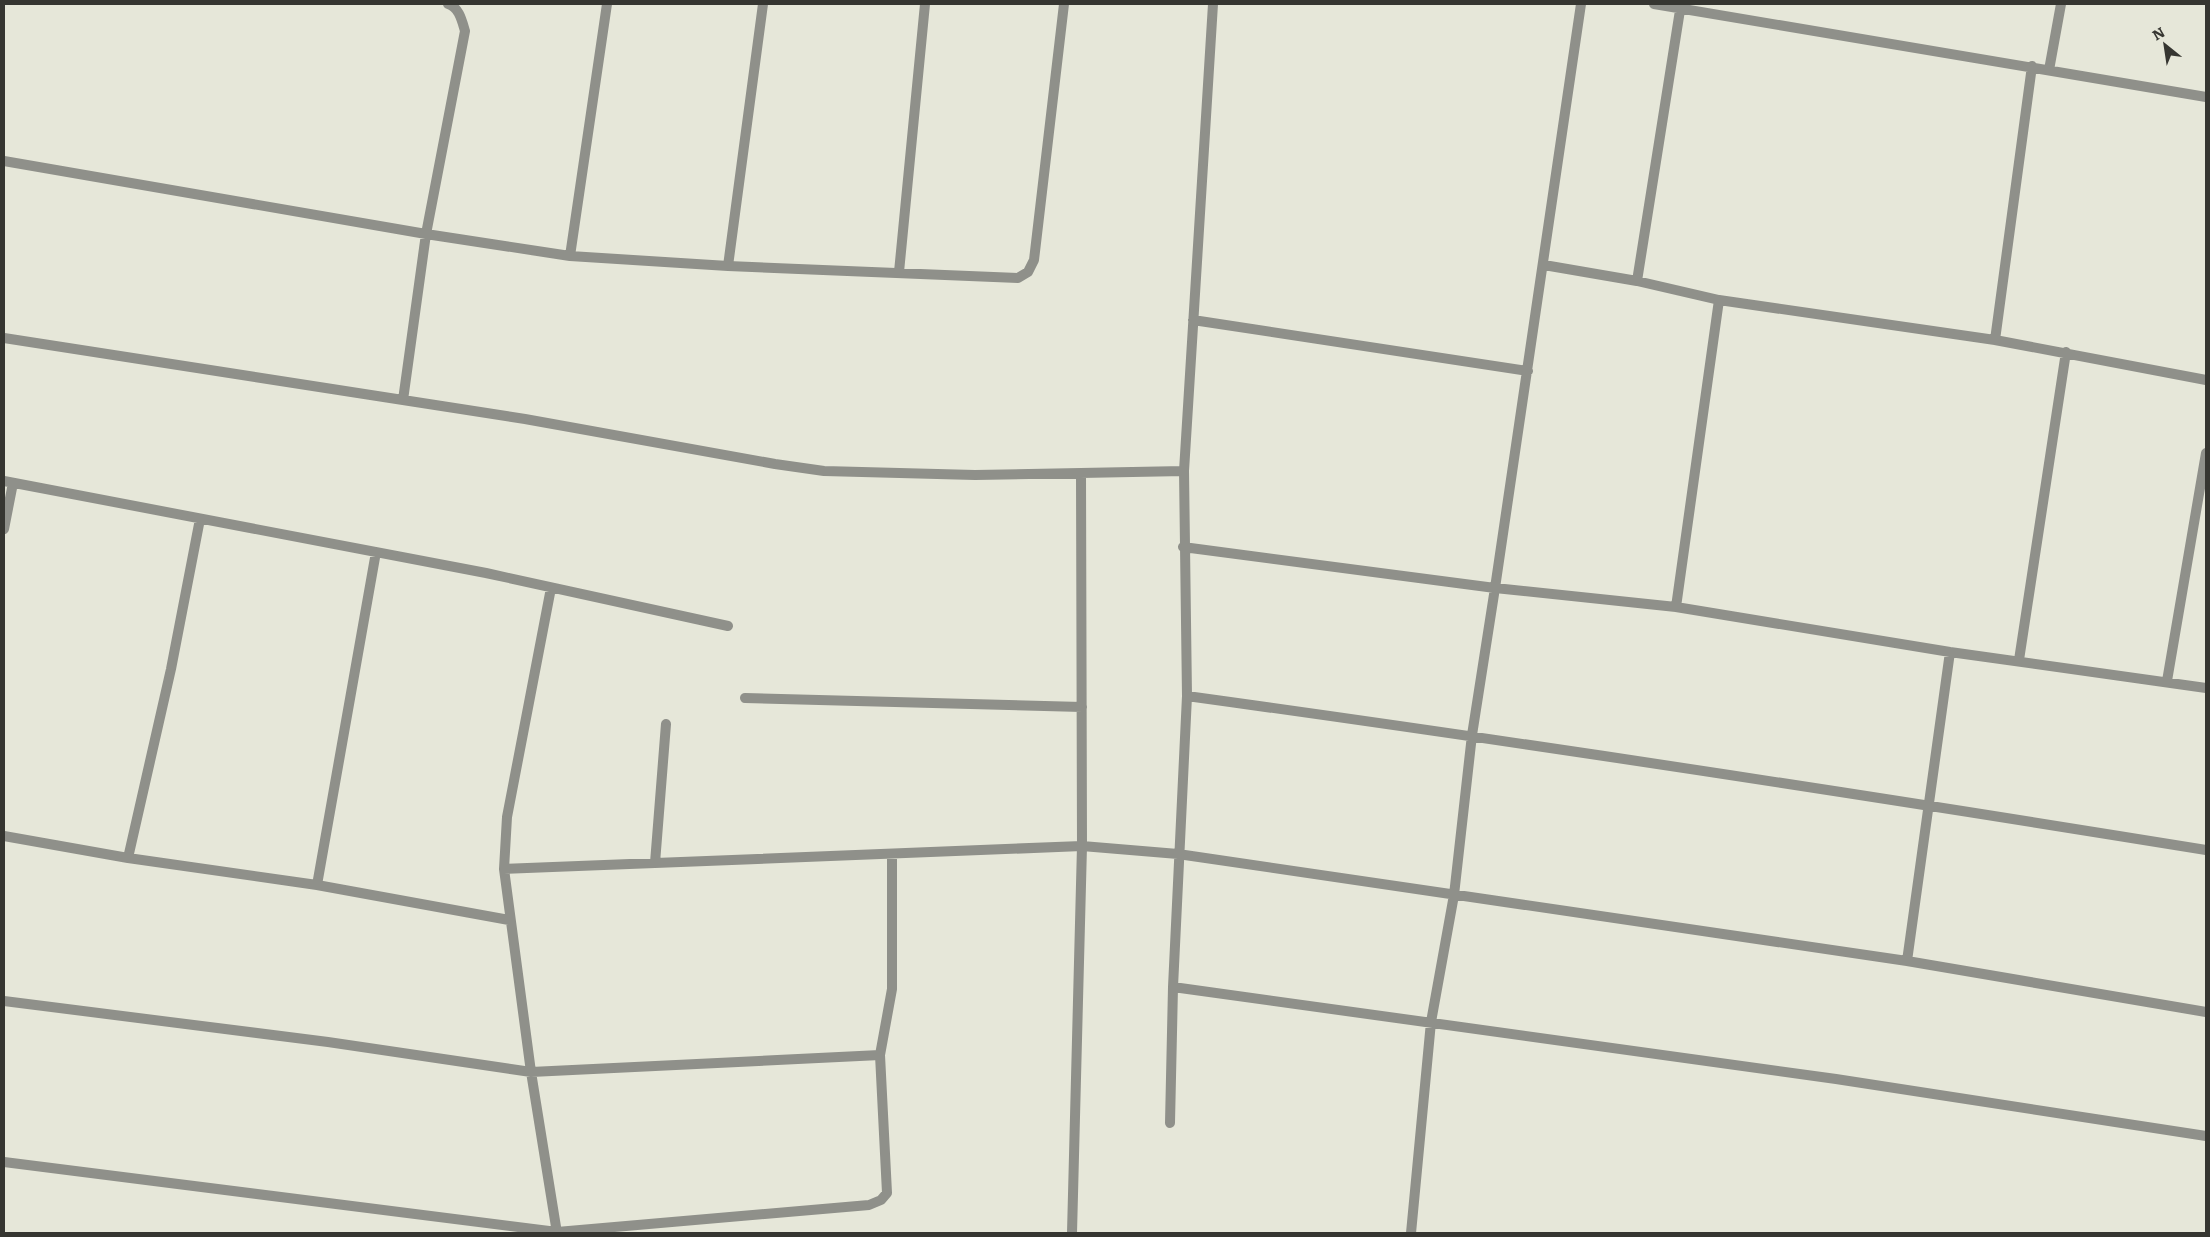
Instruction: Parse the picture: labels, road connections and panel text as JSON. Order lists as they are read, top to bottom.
{
  "north": "top left"
}
